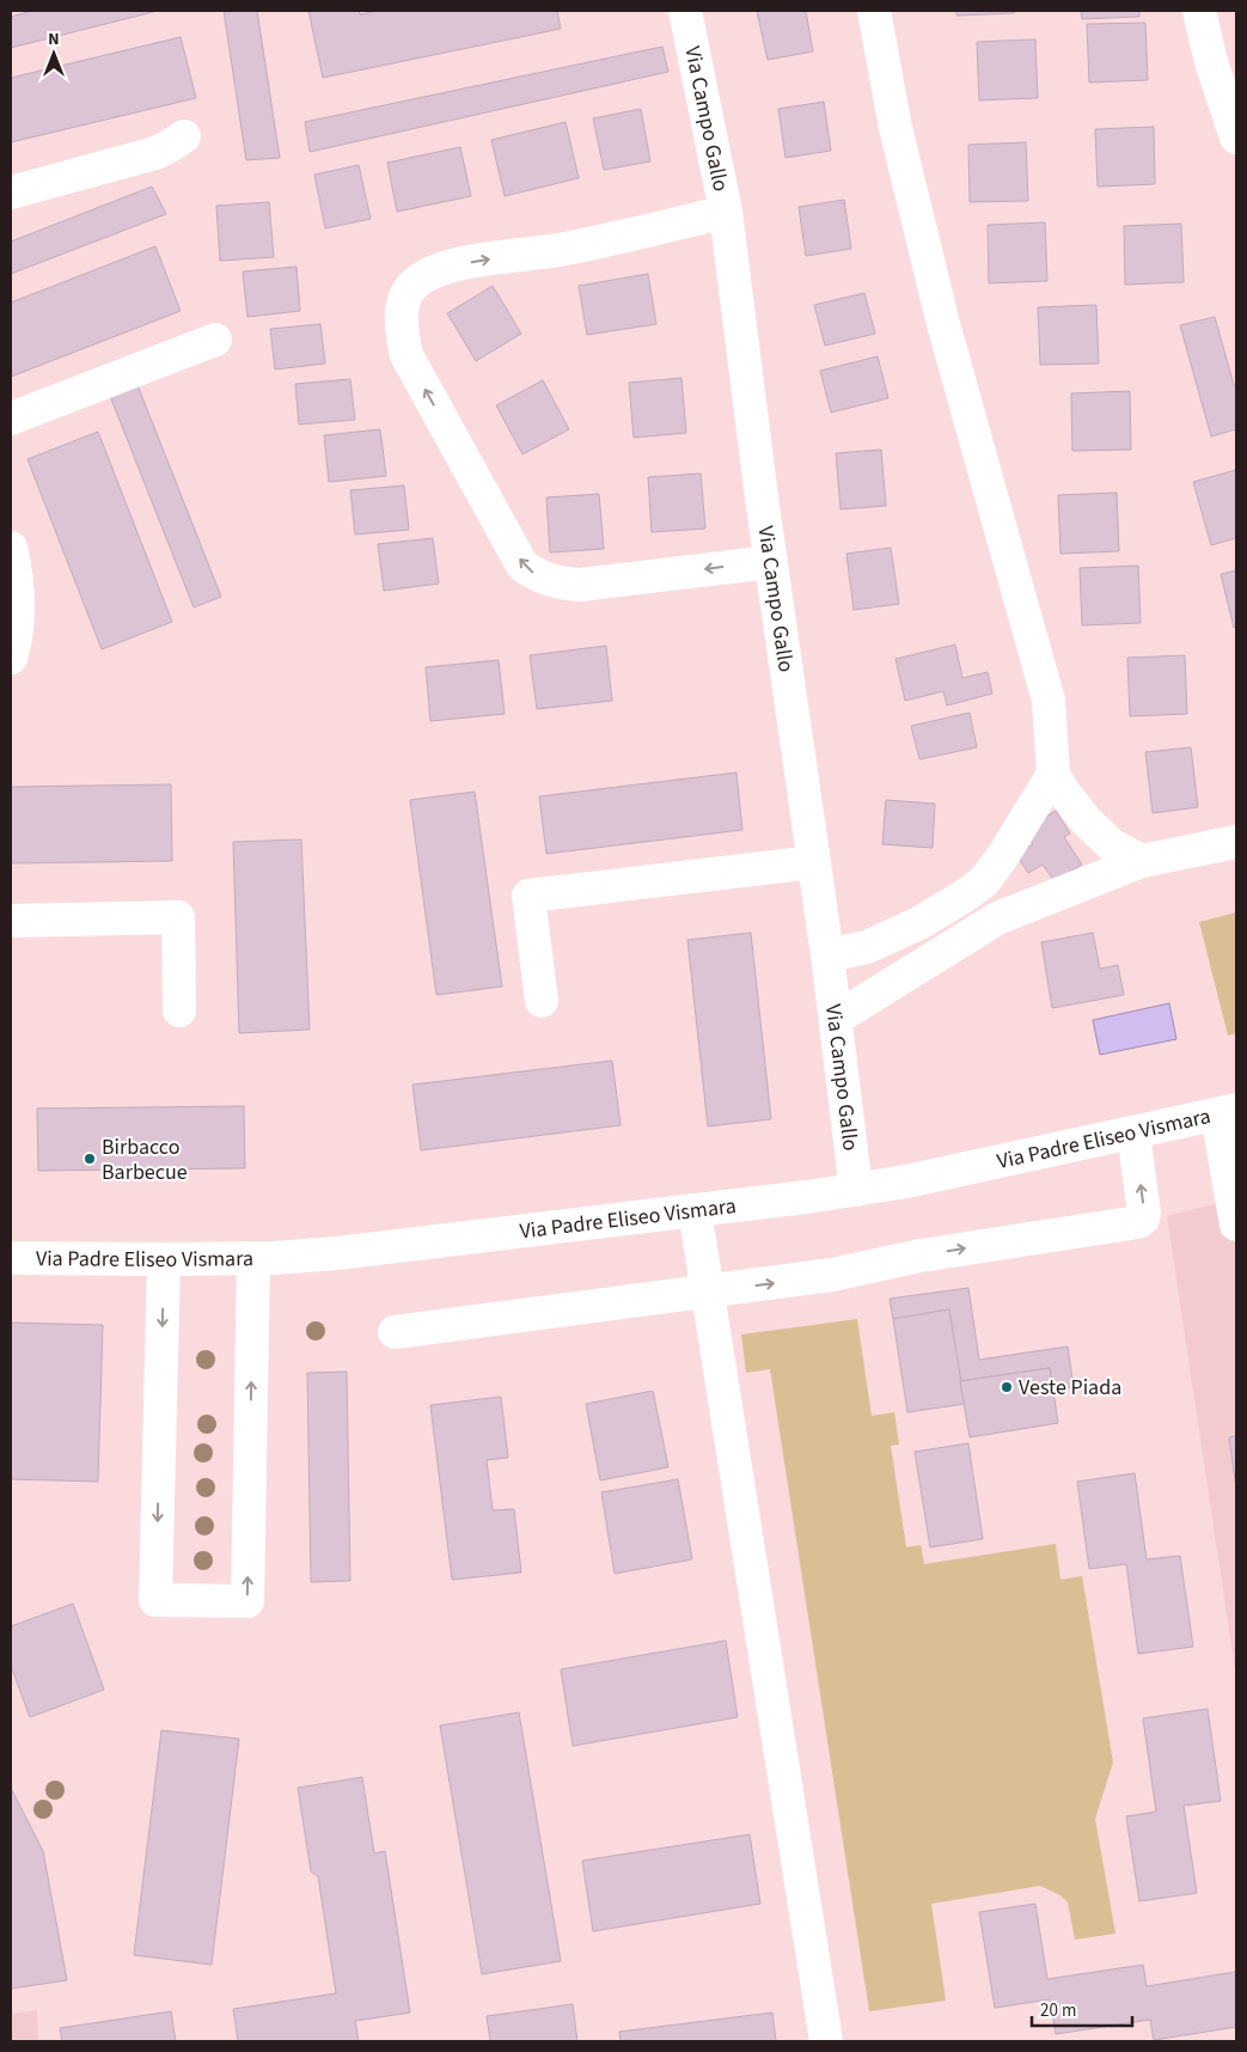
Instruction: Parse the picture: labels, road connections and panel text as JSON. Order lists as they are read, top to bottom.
{
  "streets": {
    "street": ["Via Campo Gallo", "Via Padre Eliseo Vismara"]
  },
  "crossings": [
    ["Via Campo Gallo", "Via Padre Eliseo Vismara"]
  ],
  "places": ["Birbacco Barbecue", "Veste Piada"],
  "scale_bar": "20 m",
  "north": "top"
}
